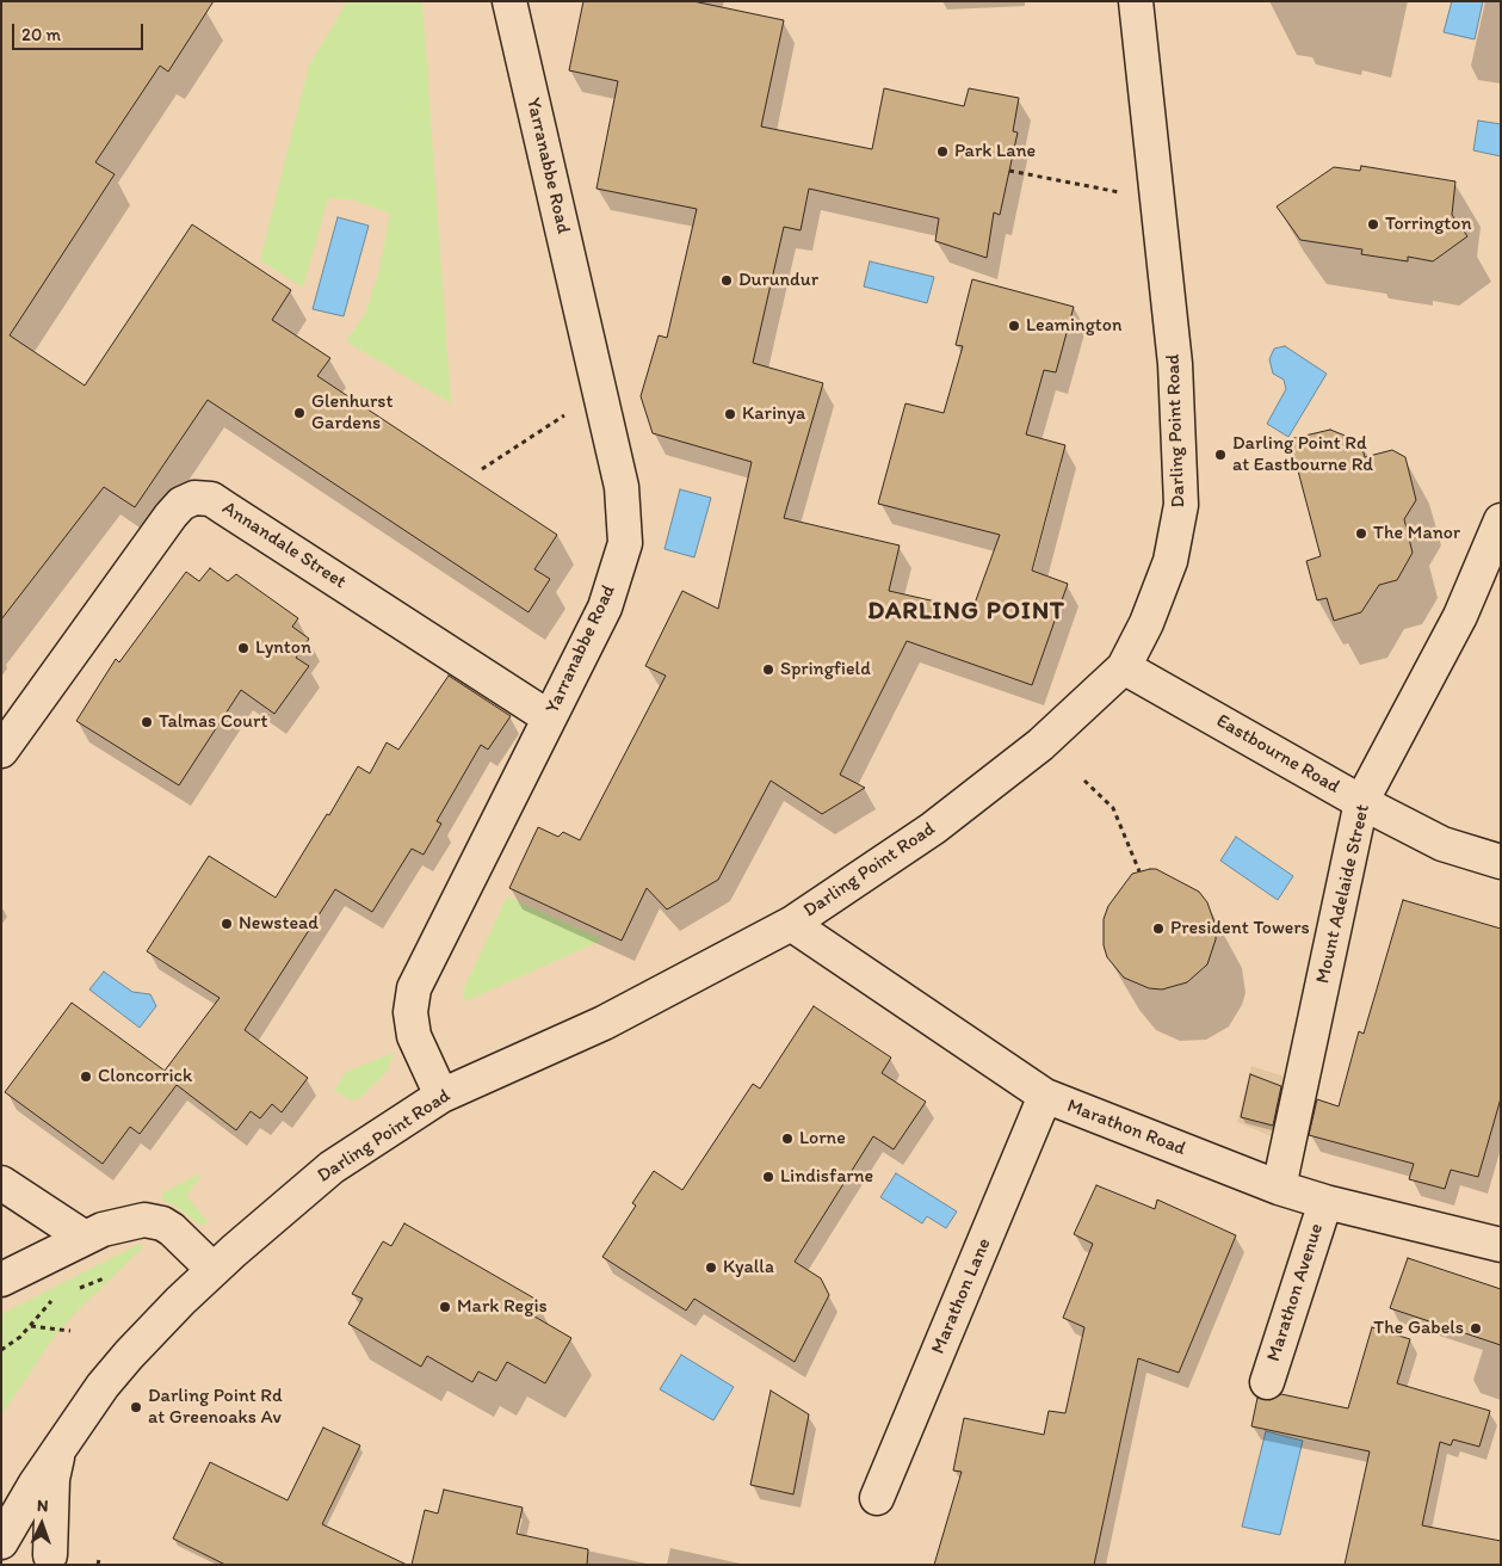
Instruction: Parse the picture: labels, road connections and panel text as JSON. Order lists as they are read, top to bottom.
{
  "streets": {
    "street": [
      "Yarranabbe Road",
      "Darling Point Road",
      "Annandale Street",
      "Eastbourne Road",
      "Mount Adelaide Street",
      "Marathon Road",
      "Marathon Avenue",
      "Marathon Lane"
    ]
  },
  "crossings": [
    ["Yarranabbe Road", "Darling Point Road"],
    ["Yarranabbe Road", "Annandale Street"],
    ["Darling Point Road", "Eastbourne Road"],
    ["Darling Point Road", "Marathon Road"],
    ["Eastbourne Road", "Mount Adelaide Street"],
    ["Mount Adelaide Street", "Marathon Road"],
    ["Marathon Road", "Marathon Avenue"],
    ["Marathon Road", "Marathon Lane"]
  ],
  "districts": ["DARLING POINT"],
  "places": [
    "Park Lane",
    "Torrington",
    "Durundur",
    "Leamington",
    "Glenhurst Gardens",
    "Karinya",
    "Darling Point Rd at Eastbourne Rd",
    "The Manor",
    "Lynton",
    "Springfield",
    "Talmas Court",
    "Newstead",
    "President Towers",
    "Cloncorrick",
    "Lorne",
    "Lindisfarne",
    "Kyalla",
    "Mark Regis",
    "The Gabels",
    "Darling Point Rd at Greenoaks Av"
  ],
  "scale_bar": "20 m",
  "north": "top"
}
